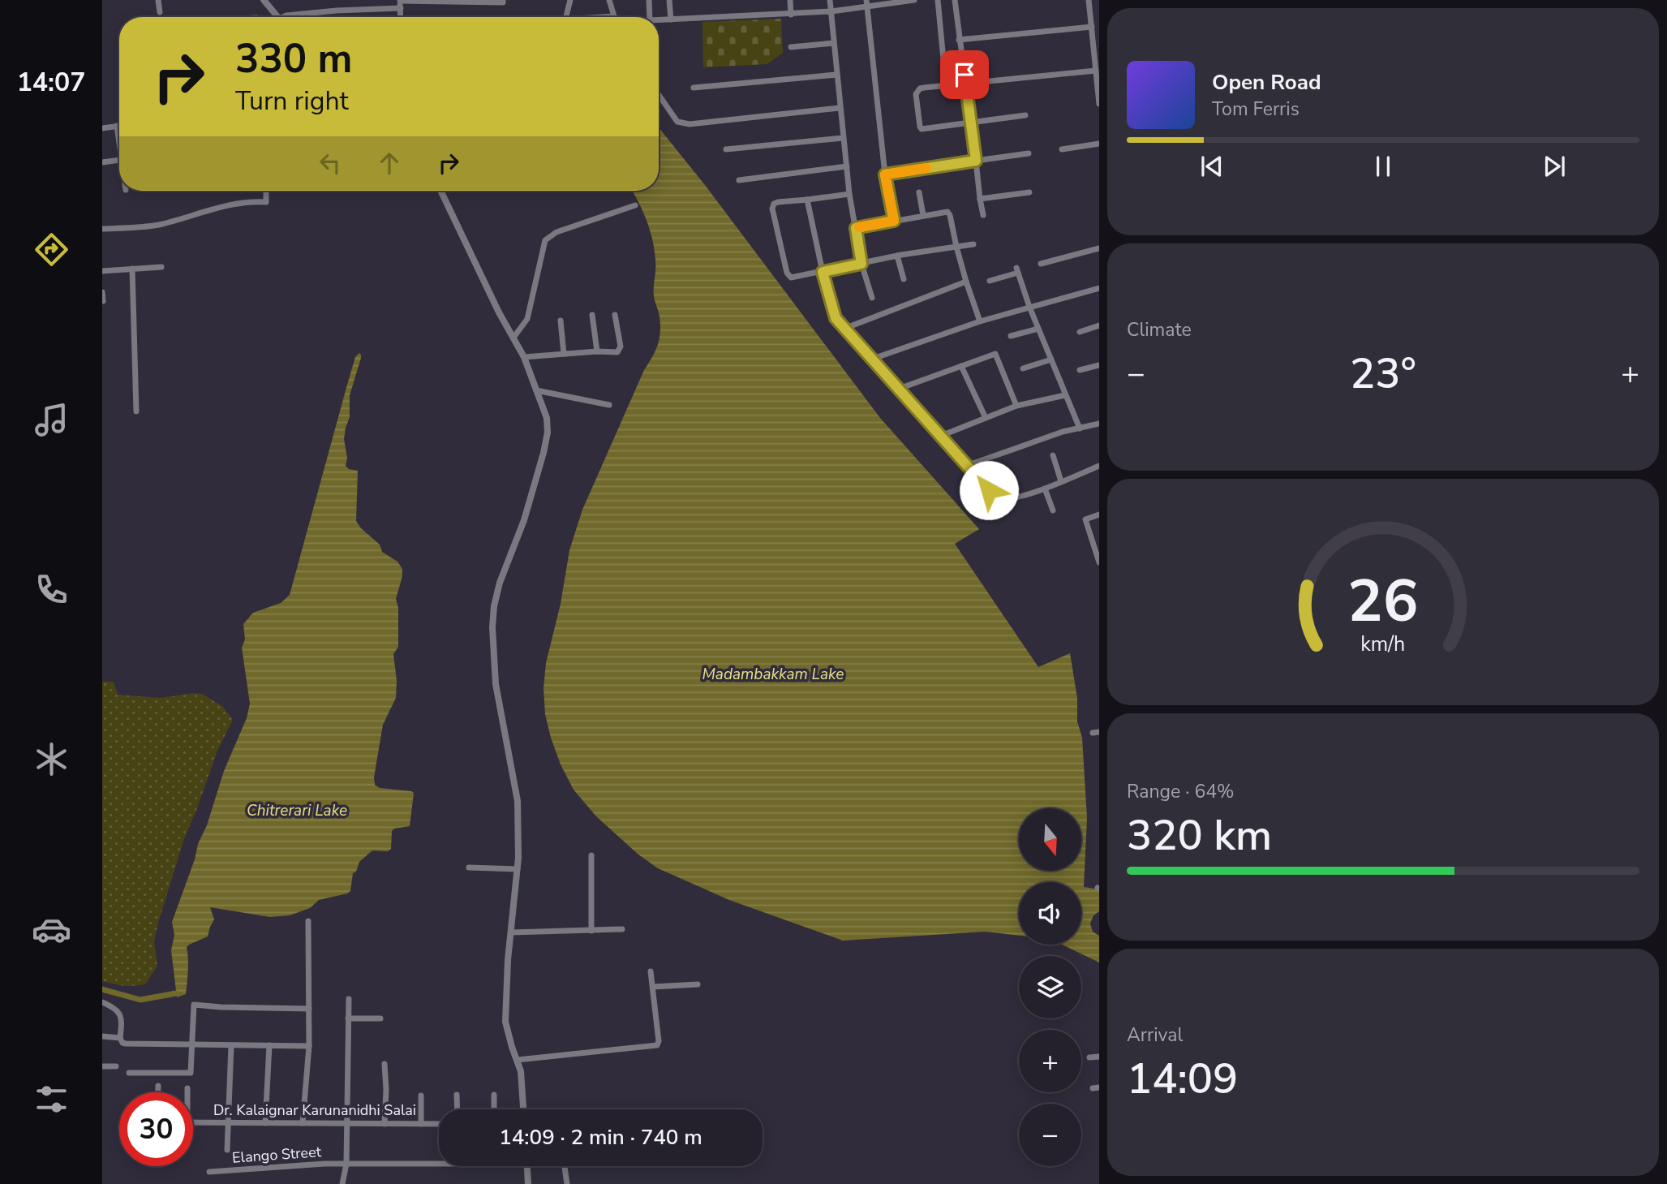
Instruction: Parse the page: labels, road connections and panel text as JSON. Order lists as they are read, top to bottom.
{
  "streets": {
    "street": ["Dr. Kalaignar Karunanidhi Salai", "Elango Street"]
  },
  "water": ["Madambakkam Lake", "Chitrerari Lake"],
  "north": "bottom",
  "page": {
    "tabs": "14:07",
    "turn": ["330 m", "Turn right"],
    "song": ["Open Road", "Tom Ferris"],
    "tile": [
      "Climate",
      ["Range · 64%", "320 km"],
      ["Arrival", "14:09"]
    ],
    "heat": ["−", "23°", "+"],
    "map_buttons": ["+", "−"],
    "limit": "30",
    "trip": "14:09 · 2 min · 740 m",
    "gauge": ["26", "km/h"]
  }
}
